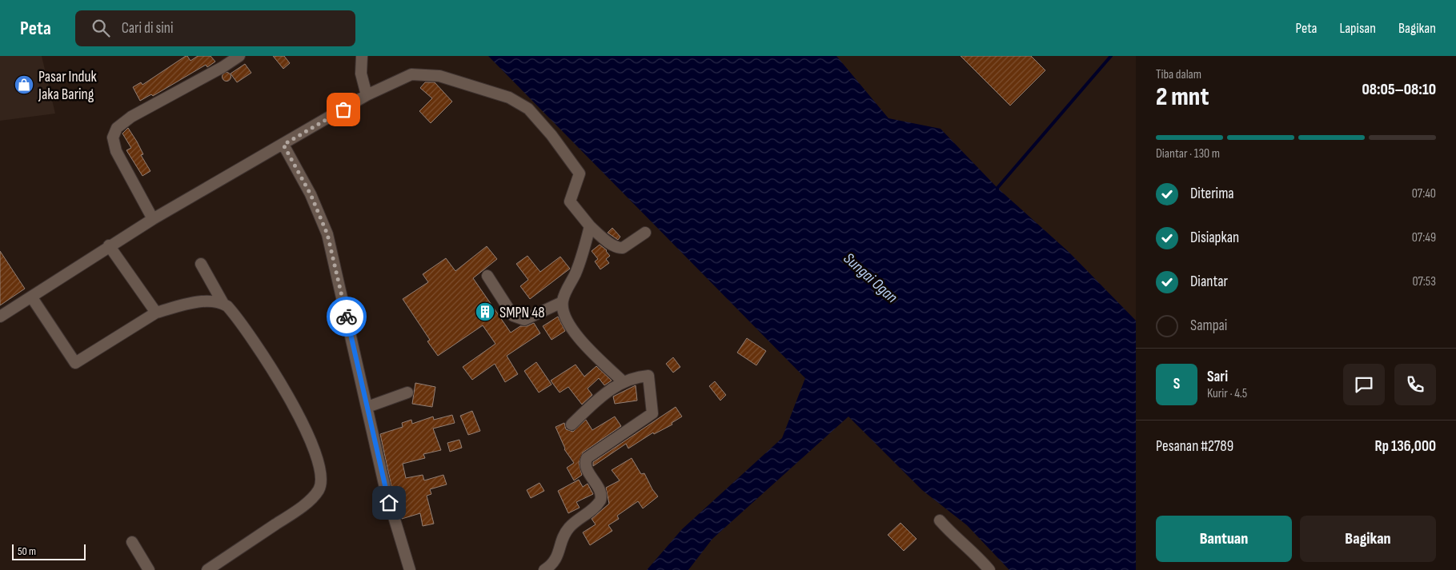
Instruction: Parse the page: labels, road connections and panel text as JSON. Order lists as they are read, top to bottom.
{
  "water": ["Sungai Ogan"],
  "places": {
    "shop": ["Pasar Induk Jaka Baring"],
    "building": ["SMPN 48"]
  },
  "scale_bar": "50 m",
  "page": {
    "header": "Peta",
    "search": "Cari di sini",
    "nav": ["Peta", "Lapisan", "Bagikan"],
    "heading": ["2 mnt", "Tiba dalam", "08:05–08:10"],
    "panel": [
      "Sari",
      "Kurir · 4.5",
      "Pesanan #2789",
      "Rp 136,000"
    ],
    "bar": "Diantar · 130 m",
    "list": [
      ["Diterima", "07:40"],
      ["Disiapkan", "07:49"],
      ["Diantar", "07:53"],
      "Sampai"
    ],
    "round": "S",
    "buttons": ["Bantuan", "Bagikan"],
    "scale": "50 m"
  }
}
